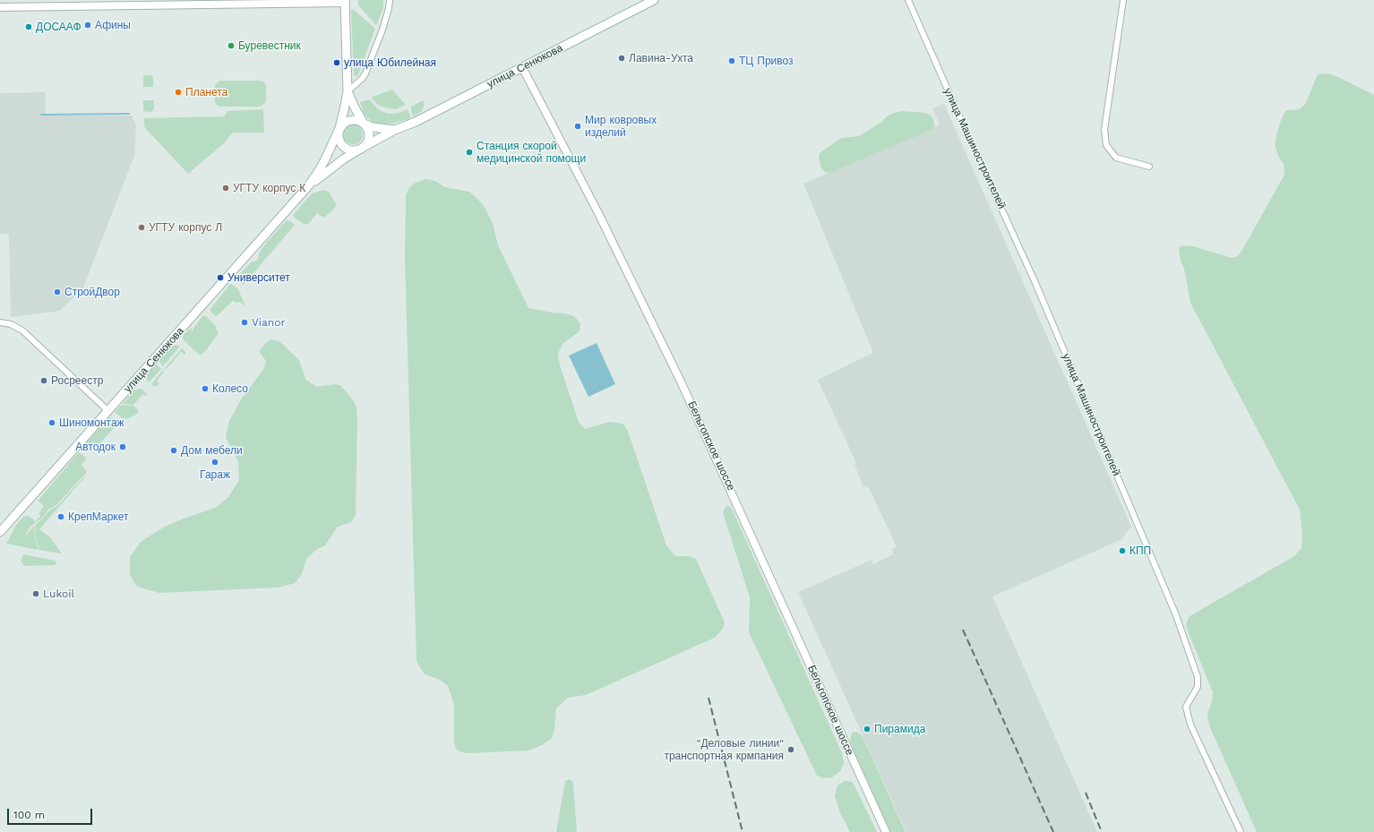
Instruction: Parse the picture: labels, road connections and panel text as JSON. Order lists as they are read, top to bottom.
{
  "streets": {
    "main road": ["улица Сенюкова"],
    "street": ["улица Машиностроителей", "Бельгопское шоссе"]
  },
  "crossings": [
    ["улица Сенюкова", "Бельгопское шоссе"]
  ],
  "places": [
    "Афины",
    "ДОСААФ",
    "Буревестник",
    "Лавина-Ухта",
    "ТЦ Привоз",
    "улица Юбилейная",
    "Планета",
    "Мир ковровых изделий",
    "Станция скорой медицинской помощи",
    "УГТУ корпус К",
    "УГТУ корпус Л",
    "Университет",
    "СтройДвор",
    "Vianor",
    "Росреестр",
    "Колесо",
    "Шиномонтаж",
    "Автодок",
    "Дом мебели",
    "Гараж",
    "КрепМаркет",
    "КПП",
    "Lukoil",
    "Пирамида",
    "\"Деловые линии\" транспортная крмпания"
  ],
  "scale_bar": "100 m"
}
